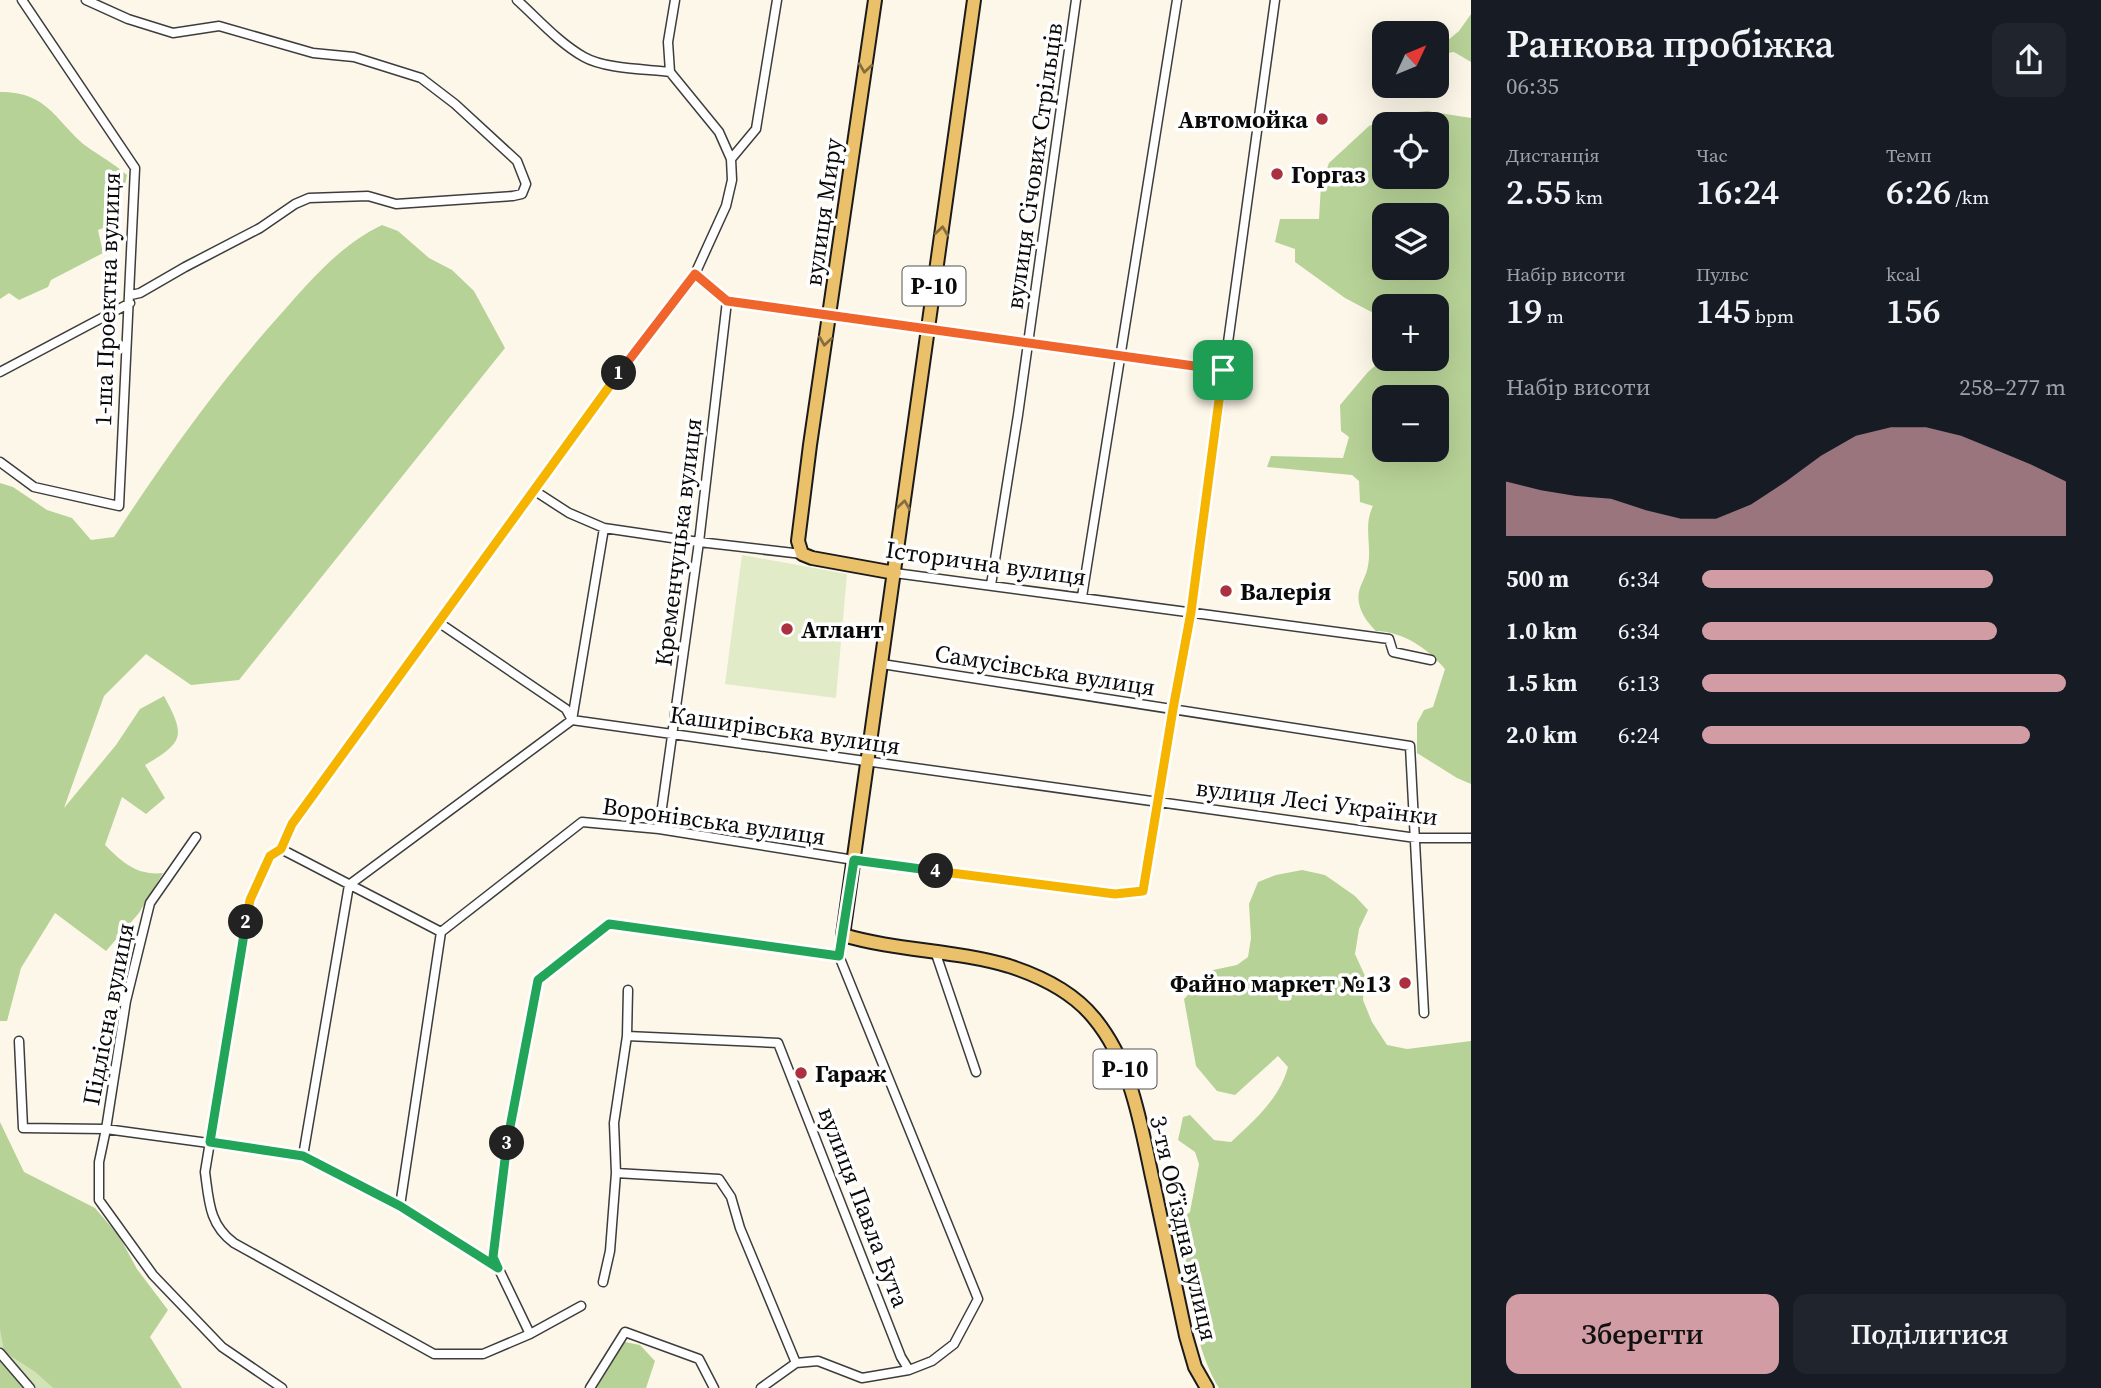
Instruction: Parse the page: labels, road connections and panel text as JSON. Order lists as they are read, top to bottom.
{
  "streets": {
    "main road": [
      "вулиця Миру",
      "Р-10",
      "Історична вулиця",
      "3-тя Обʼїздна вулиця"
    ],
    "street": [
      "вулиця Січових Стрільців",
      "1-ша Проектна вулиця",
      "Кременчуцька вулиця",
      "Самусівська вулиця",
      "Каширівська вулиця",
      "вулиця Лесі Українки",
      "Воронівська вулиця",
      "Підлісна вулиця",
      "вулиця Павла Бута"
    ]
  },
  "crossings": [
    ["вулиця Січових Стрільців", "Історична вулиця"],
    ["вулиця Миру", "Історична вулиця"],
    ["Р-10", "Історична вулиця"],
    ["Р-10", "Самусівська вулиця"],
    ["Р-10", "Каширівська вулиця"],
    ["Р-10", "Воронівська вулиця"],
    ["Р-10", "3-тя Обʼїздна вулиця"],
    ["Кременчуцька вулиця", "Історична вулиця"],
    ["Кременчуцька вулиця", "Каширівська вулиця"],
    ["Кременчуцька вулиця", "Воронівська вулиця"],
    ["Самусівська вулиця", "вулиця Лесі Українки"],
    ["Каширівська вулиця", "вулиця Лесі Українки"],
    ["Каширівська вулиця", "Воронівська вулиця"],
    ["вулиця Лесі Українки", "Воронівська вулиця"]
  ],
  "places": [
    "Автомойка",
    "Горгаз",
    "Валерія",
    "Атлант",
    "Файно маркет №13",
    "Гараж"
  ],
  "north": "top right",
  "page": {
    "heading": ["Ранкова пробіжка", "06:35"],
    "map_buttons": ["+", "−"],
    "stats": [
      ["Дистанція", "2.55 km"],
      ["Час", "16:24"],
      ["Темп", "6:26 /km"],
      ["Набір висоти", "19 m"],
      ["Пульс", "145 bpm"],
      ["kcal", "156"]
    ],
    "pins": [
      "1",
      "4",
      "2",
      "3"
    ],
    "chart": ["Набір висоти", "258–277 m"],
    "list": [
      {
        "name": "500 m",
        "note": "6:34"
      },
      {
        "name": "1.0 km",
        "note": "6:34"
      },
      {
        "name": "1.5 km",
        "note": "6:13"
      },
      {
        "name": "2.0 km",
        "note": "6:24"
      }
    ],
    "buttons": ["Зберегти", "Поділитися"]
  }
}
